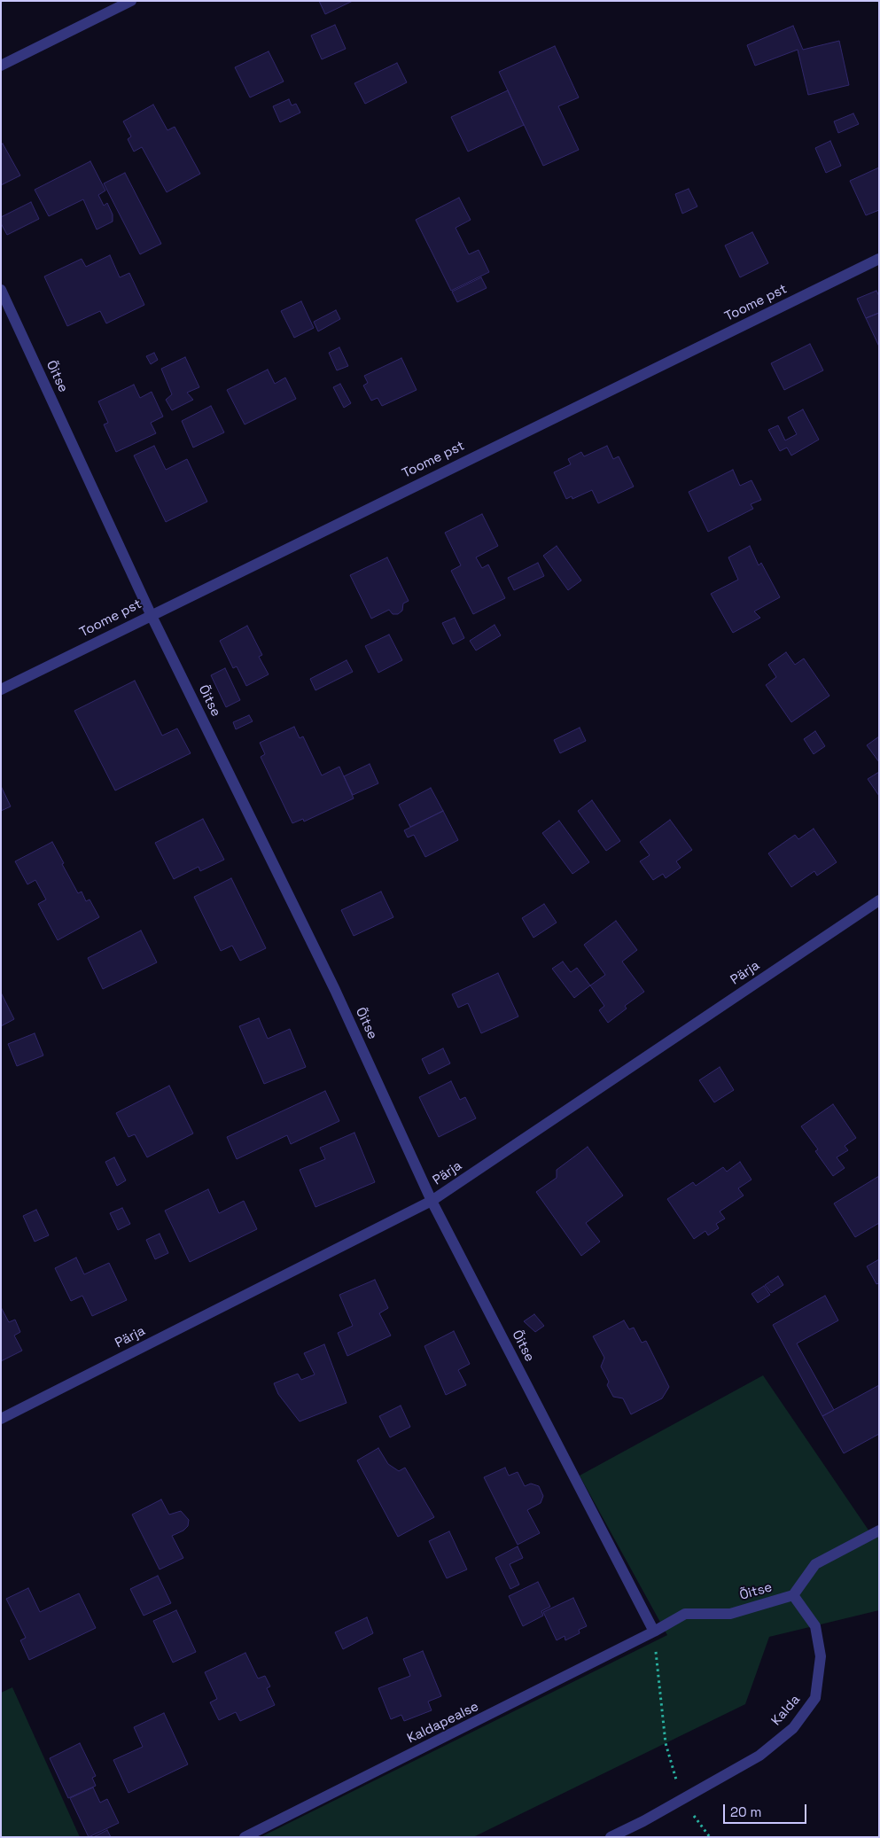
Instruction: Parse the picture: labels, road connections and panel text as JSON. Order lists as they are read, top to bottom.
{
  "streets": {
    "street": [
      "Toome pst",
      "Õitse",
      "Pärja",
      "Kalda",
      "Kaldapealse"
    ]
  },
  "crossings": [
    ["Toome pst", "Õitse"],
    ["Õitse", "Pärja"],
    ["Õitse", "Kalda"],
    ["Õitse", "Kaldapealse"]
  ],
  "scale_bar": "20 m"
}
